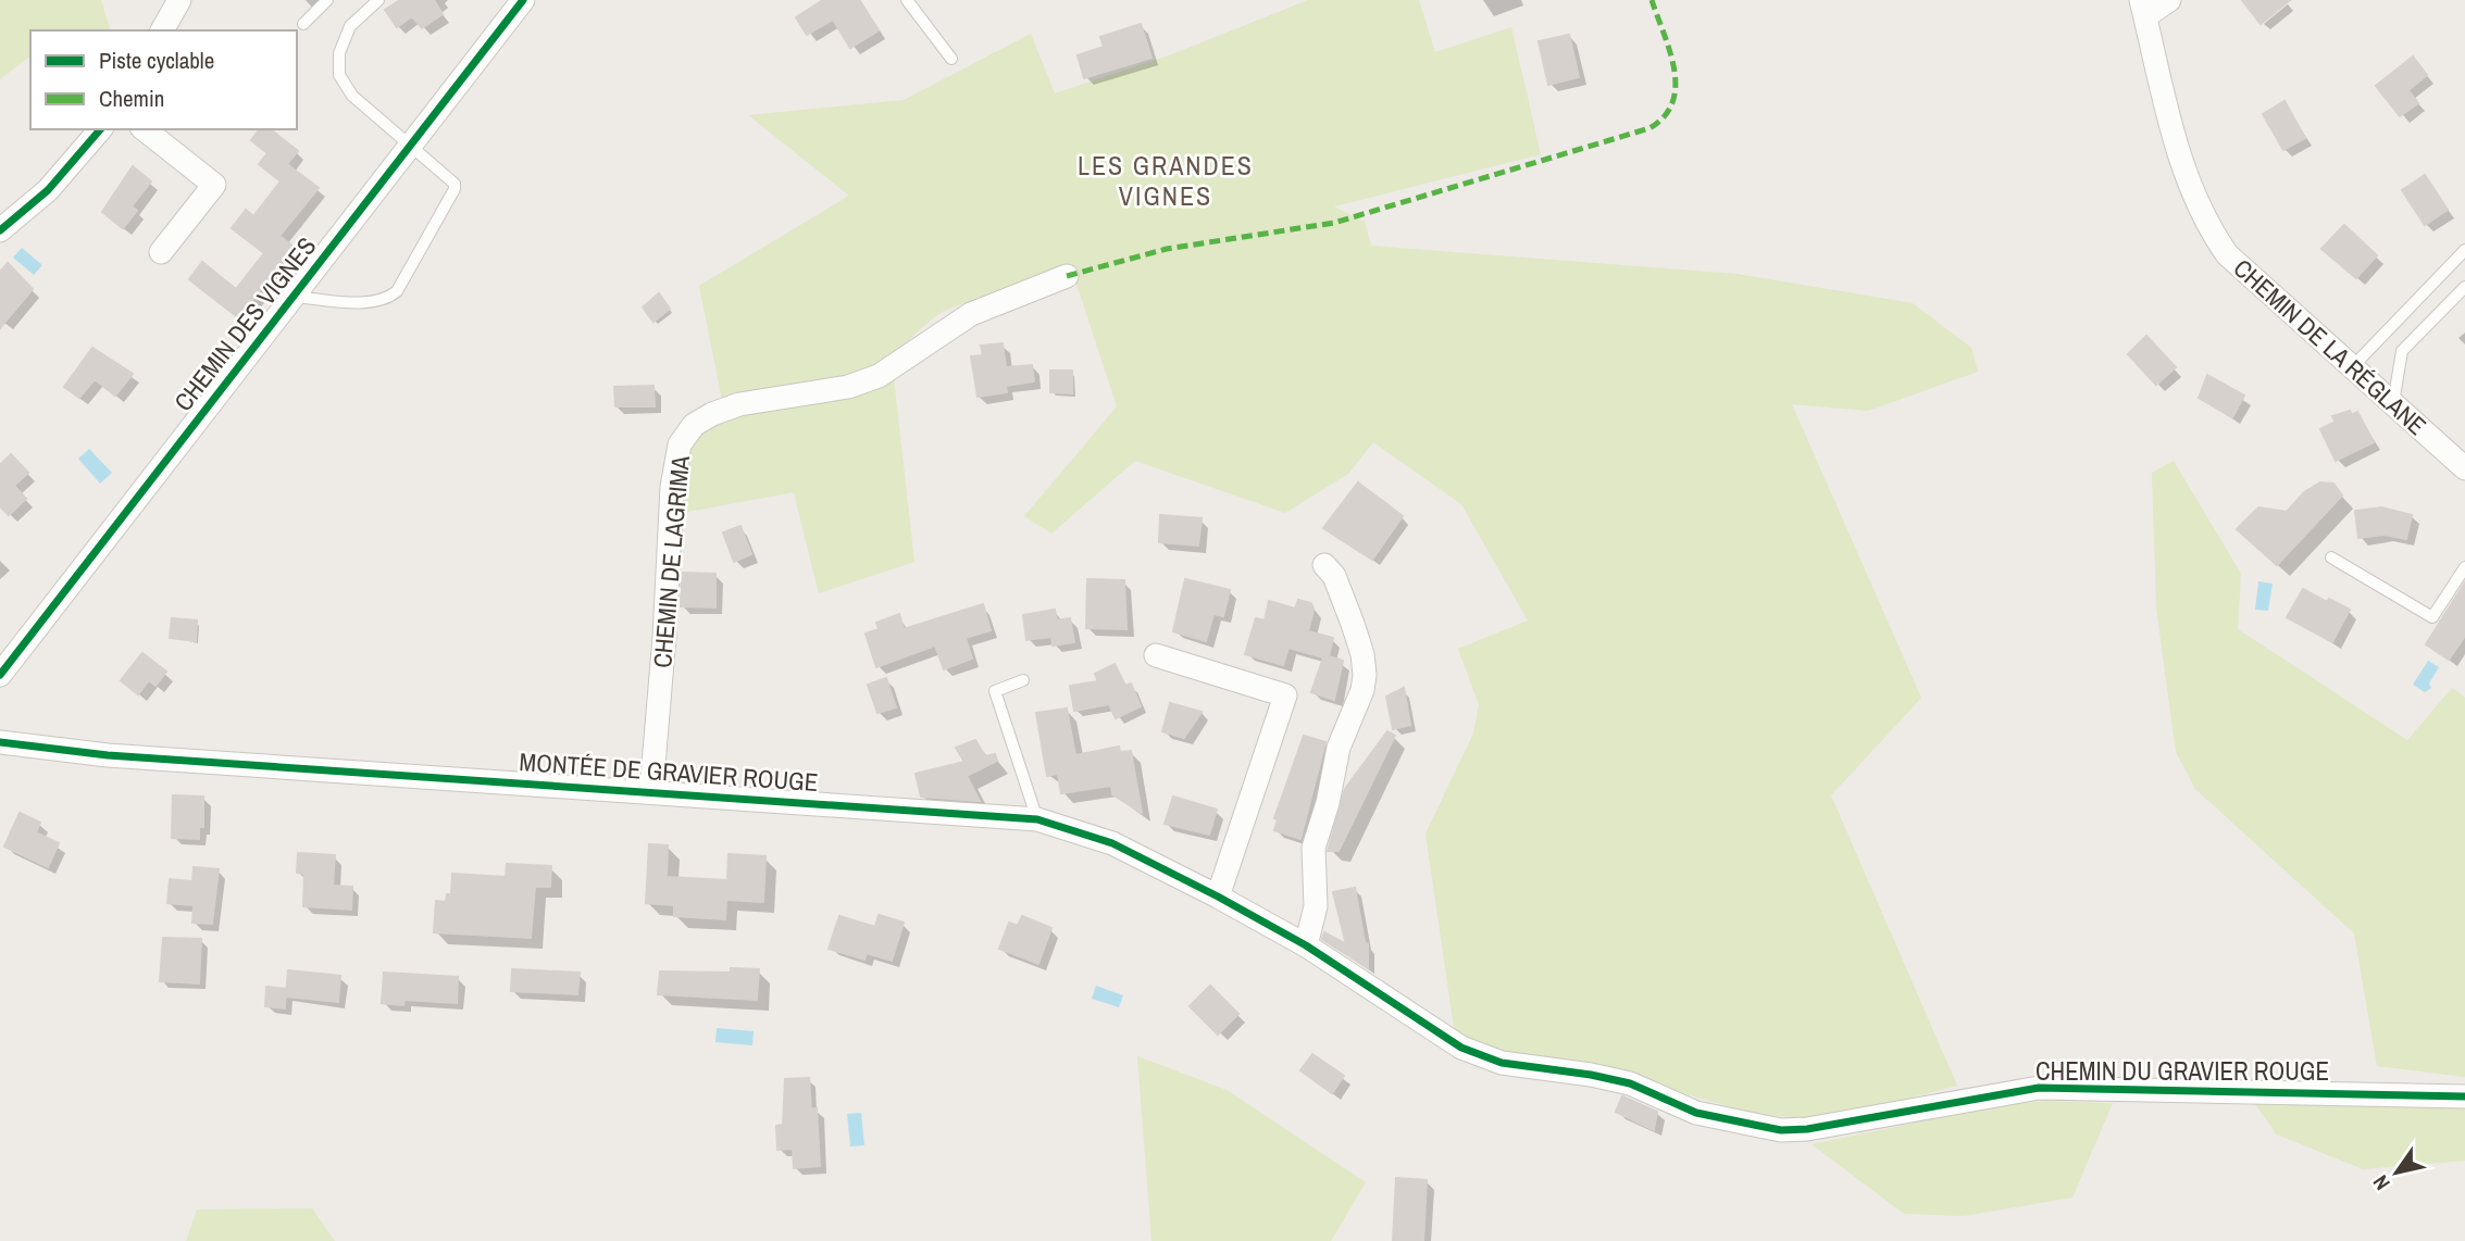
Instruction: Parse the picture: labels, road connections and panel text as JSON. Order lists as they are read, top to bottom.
{
  "streets": {
    "street": [
      "CHEMIN DES VIGNES",
      "CHEMIN DE LA RÉGLANE",
      "CHEMIN DE LAGRIMA",
      "MONTÉE DE GRAVIER ROUGE",
      "CHEMIN DU GRAVIER ROUGE"
    ]
  },
  "crossings": [
    ["CHEMIN DE LAGRIMA", "MONTÉE DE GRAVIER ROUGE"],
    ["MONTÉE DE GRAVIER ROUGE", "CHEMIN DU GRAVIER ROUGE"]
  ],
  "districts": ["LES GRANDES VIGNES"],
  "legend": ["Piste cyclable", "Chemin"],
  "north": "bottom left"
}
